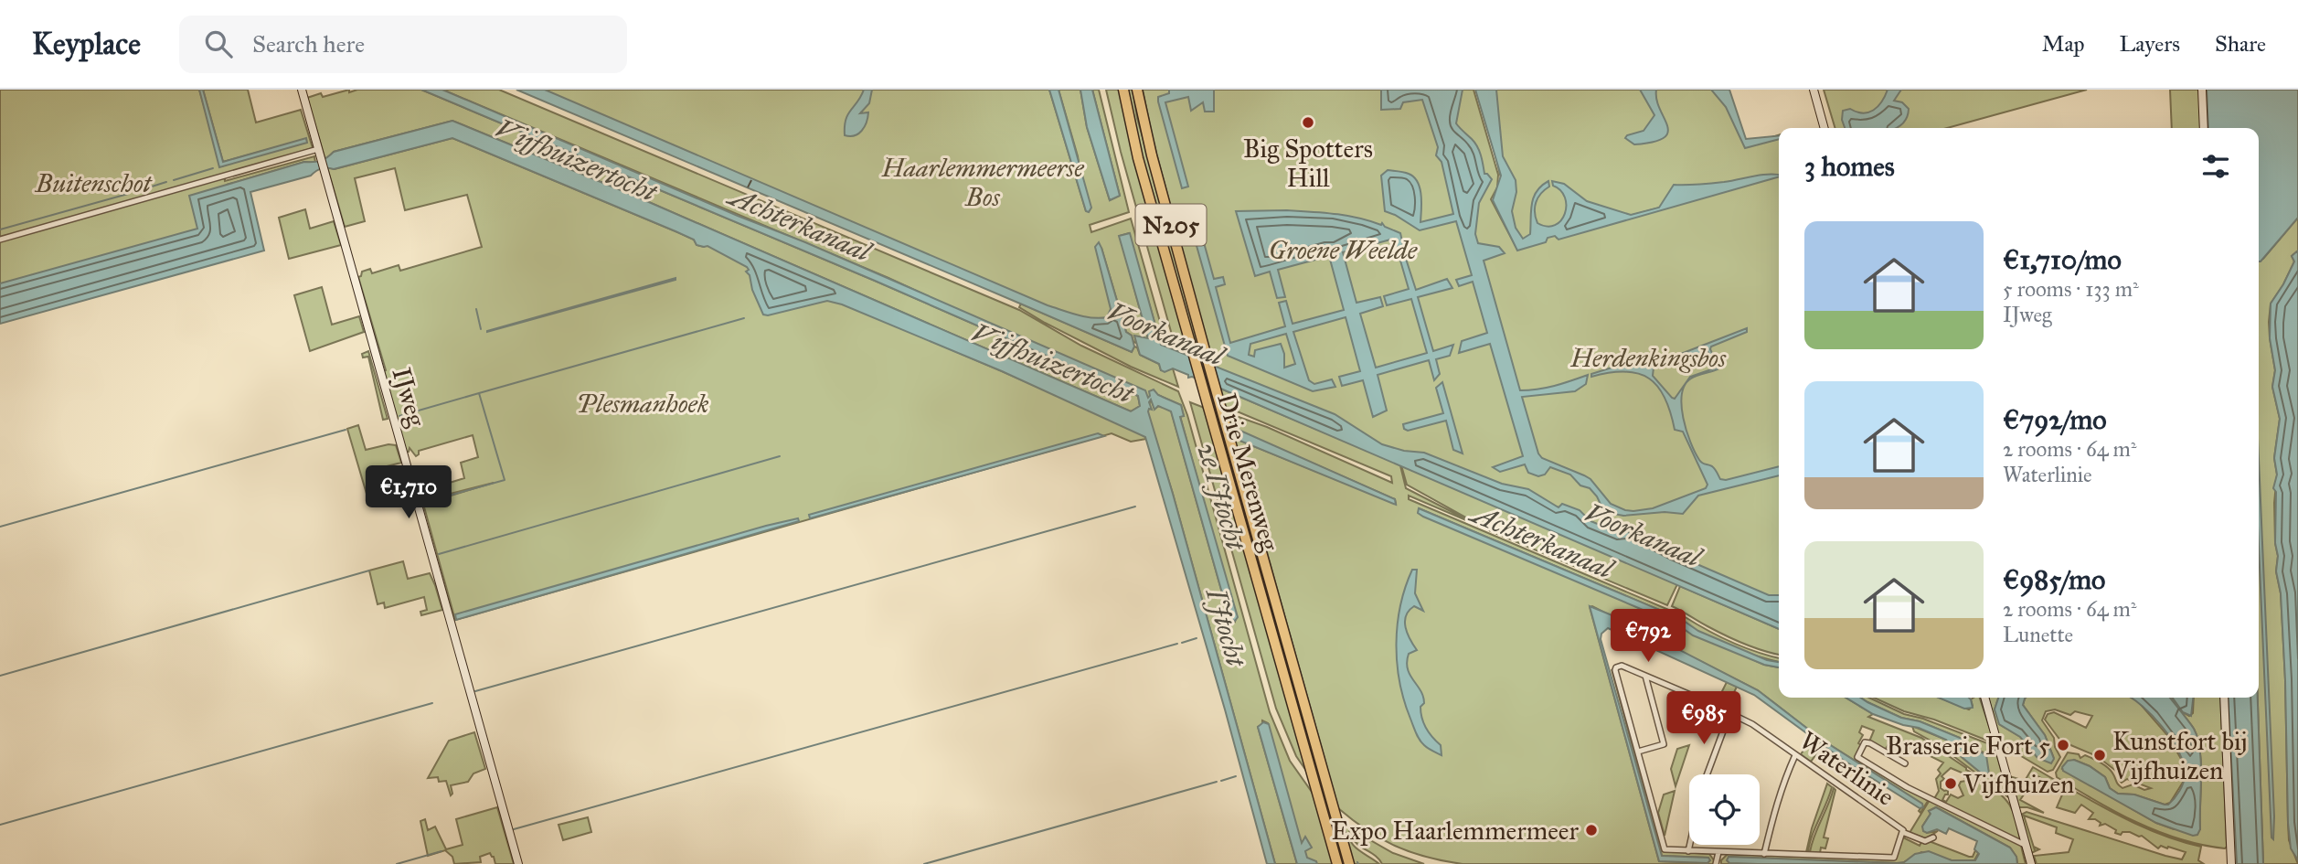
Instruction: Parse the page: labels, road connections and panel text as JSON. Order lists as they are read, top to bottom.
{
  "streets": {
    "highway": ["N205", "Drie Merenweg"],
    "street": ["IJweg", "Waterlinie"]
  },
  "water": [
    "Vijfhuizertocht",
    "Achterkanaal",
    "Voorkanaal",
    "2e IJtocht",
    "IJtocht"
  ],
  "parks": [
    "Haarlemmermeerse Bos",
    "Buitenschot",
    "Groene Weelde",
    "Herdenkingsbos",
    "Plesmanhoek"
  ],
  "places": [
    "Big Spotters Hill",
    "Brasserie Fort 5",
    "Kunstfort bij Vijfhuizen",
    "Vijfhuizen",
    "Expo Haarlemmermeer"
  ],
  "page": {
    "header": "Keyplace",
    "search": "Search here",
    "nav": ["Map", "Layers", "Share"],
    "heading": "3 homes",
    "list": [
      {
        "name": "€1,710/mo",
        "note": "5 rooms · 133 m² · IJweg"
      },
      {
        "name": "€792/mo",
        "note": "2 rooms · 64 m² · Waterlinie"
      },
      {
        "name": "€985/mo",
        "note": "2 rooms · 64 m² · Lunette"
      }
    ],
    "price": ["€1,710", "€792", "€985"]
  }
}
